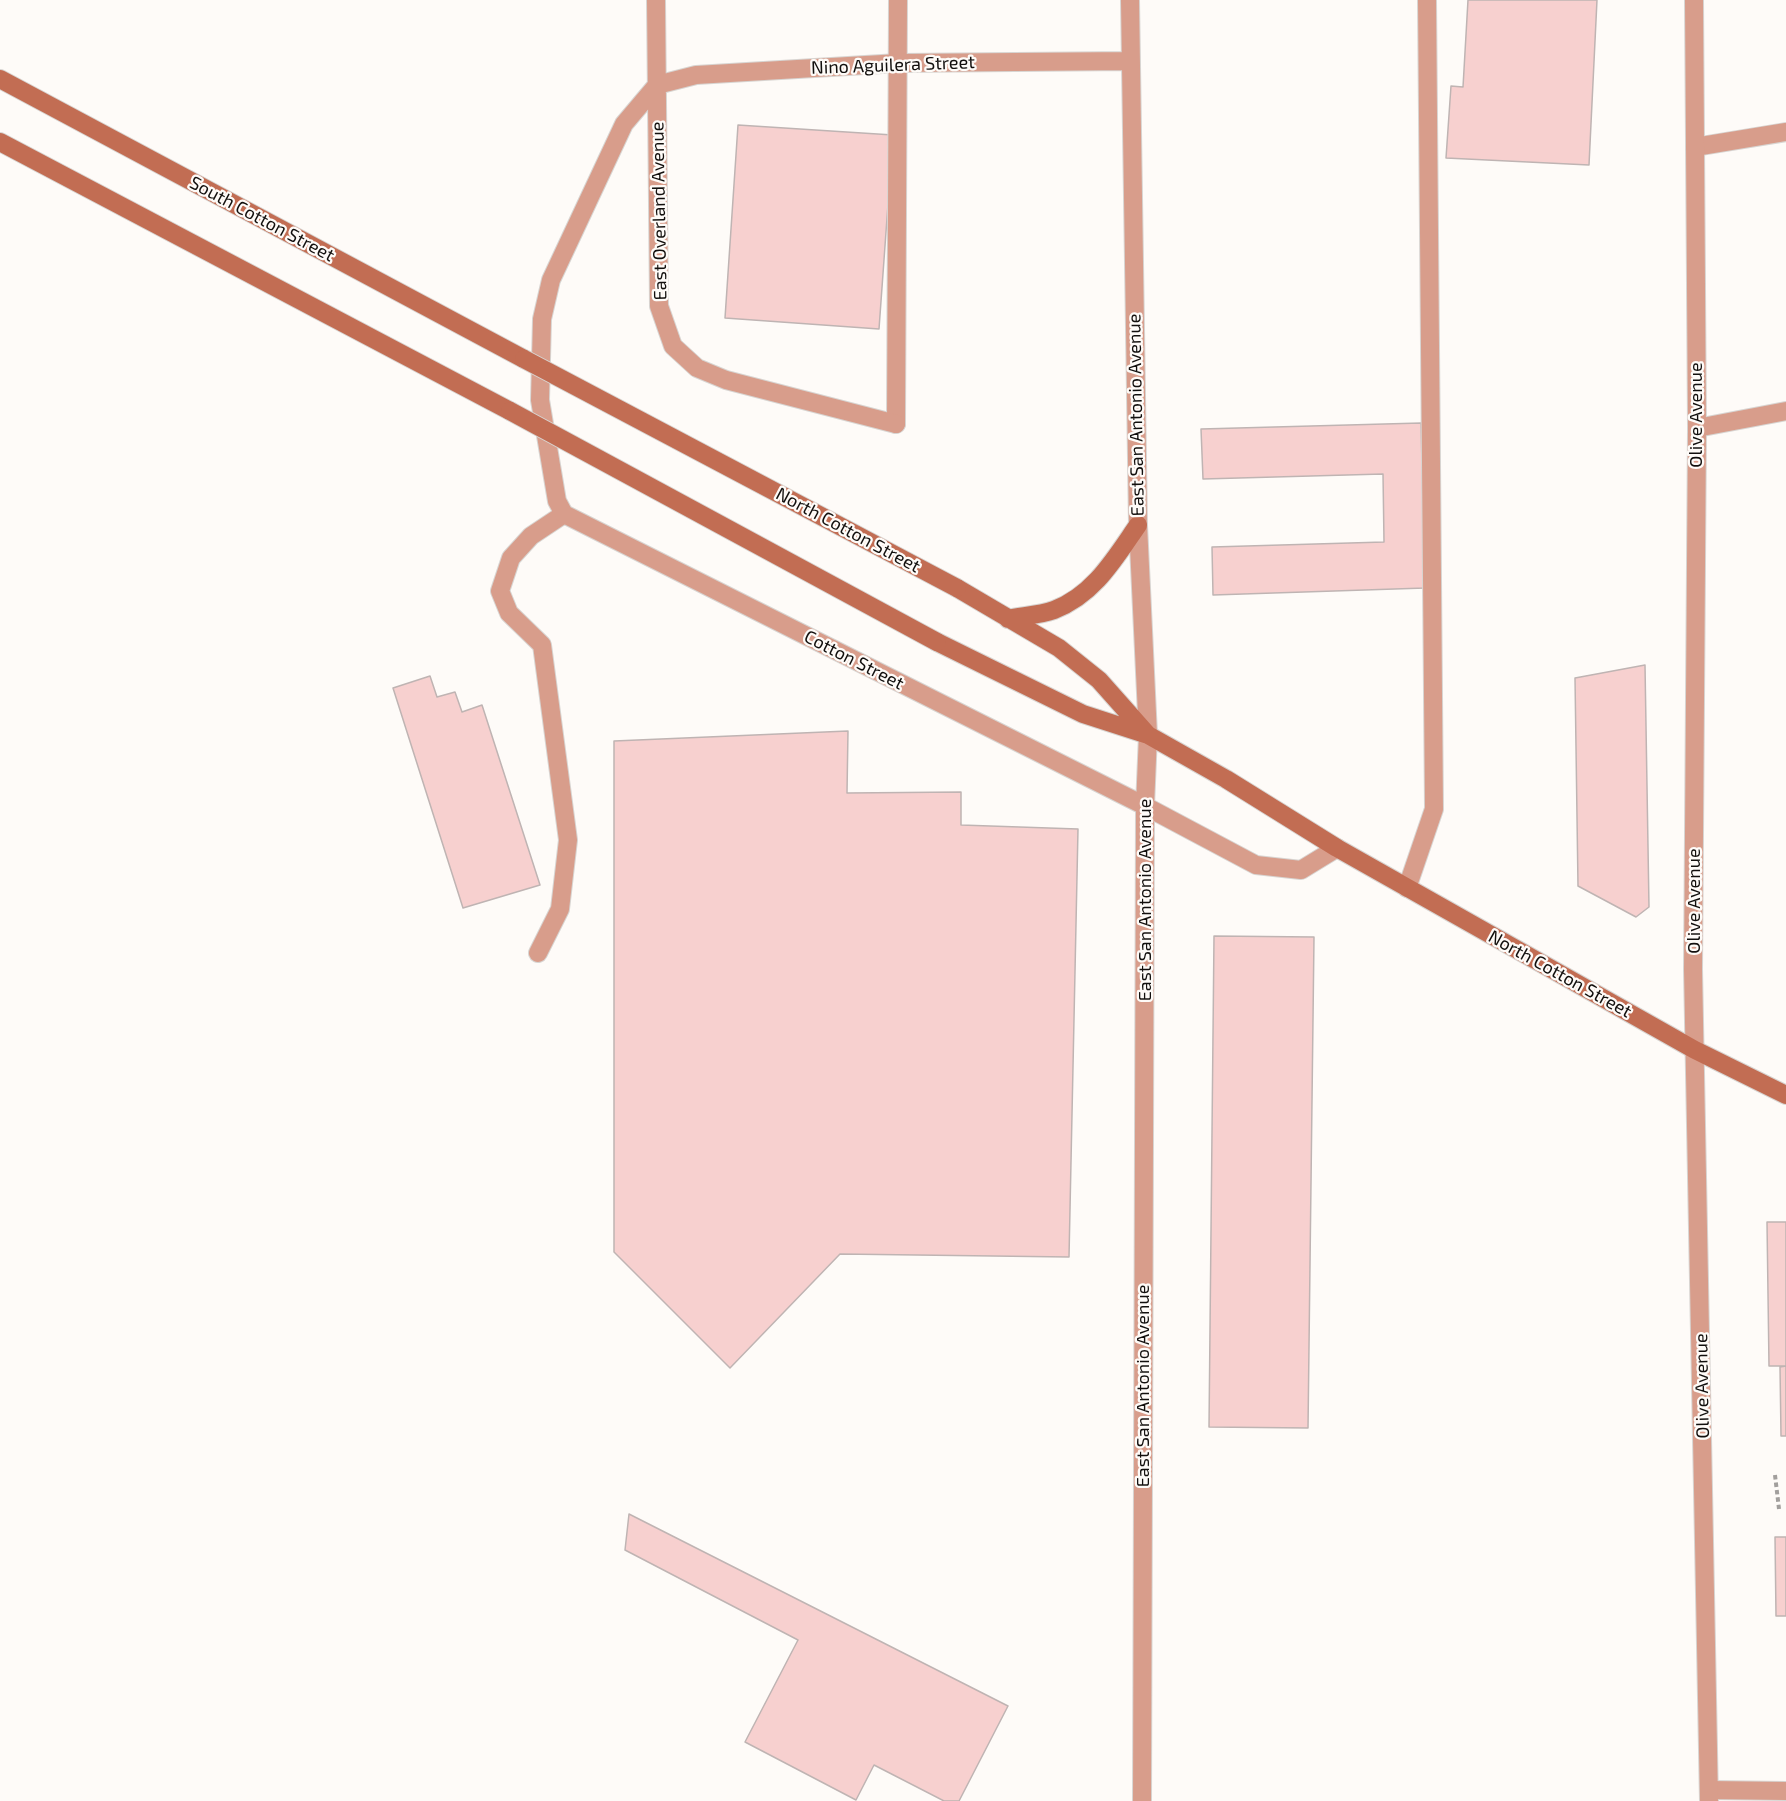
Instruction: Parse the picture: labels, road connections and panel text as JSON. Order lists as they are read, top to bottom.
{
  "streets": {
    "main road": ["South Cotton Street", "North Cotton Street"],
    "street": [
      "Nino Aguilera Street",
      "East Overland Avenue",
      "East San Antonio Avenue",
      "Olive Avenue",
      "Cotton Street"
    ]
  },
  "crossings": [
    ["Nino Aguilera Street", "East Overland Avenue"],
    ["Nino Aguilera Street", "East San Antonio Avenue"],
    ["East Overland Avenue", "Cotton Street"],
    ["South Cotton Street", "North Cotton Street"],
    ["East San Antonio Avenue", "North Cotton Street"],
    ["East San Antonio Avenue", "Cotton Street"],
    ["Olive Avenue", "North Cotton Street"]
  ]
}
